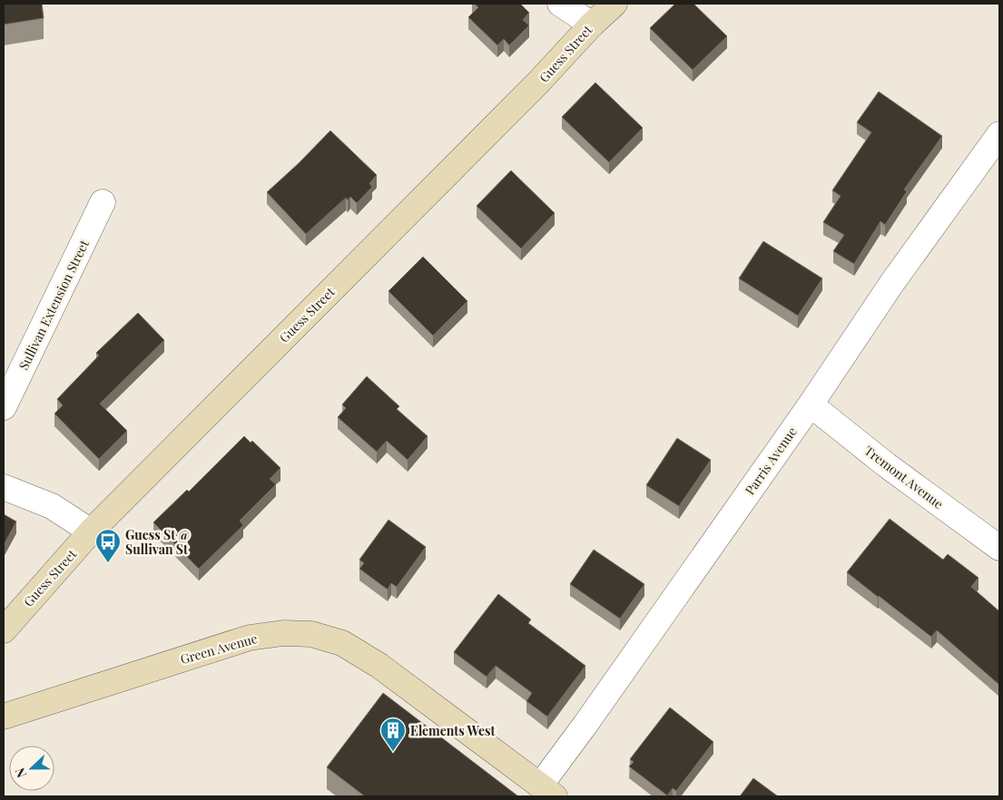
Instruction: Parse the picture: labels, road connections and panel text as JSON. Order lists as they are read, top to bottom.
{
  "streets": {
    "street": [
      "Guess Street",
      "Sullivan Extension Street",
      "Parris Avenue",
      "Tremont Avenue",
      "Green Avenue"
    ]
  },
  "crossings": [
    ["Parris Avenue", "Tremont Avenue"],
    ["Parris Avenue", "Green Avenue"]
  ],
  "places": {
    "bus stop": ["Guess St @ Sullivan St"],
    "building": ["Elements West"]
  },
  "north": "left"
}
